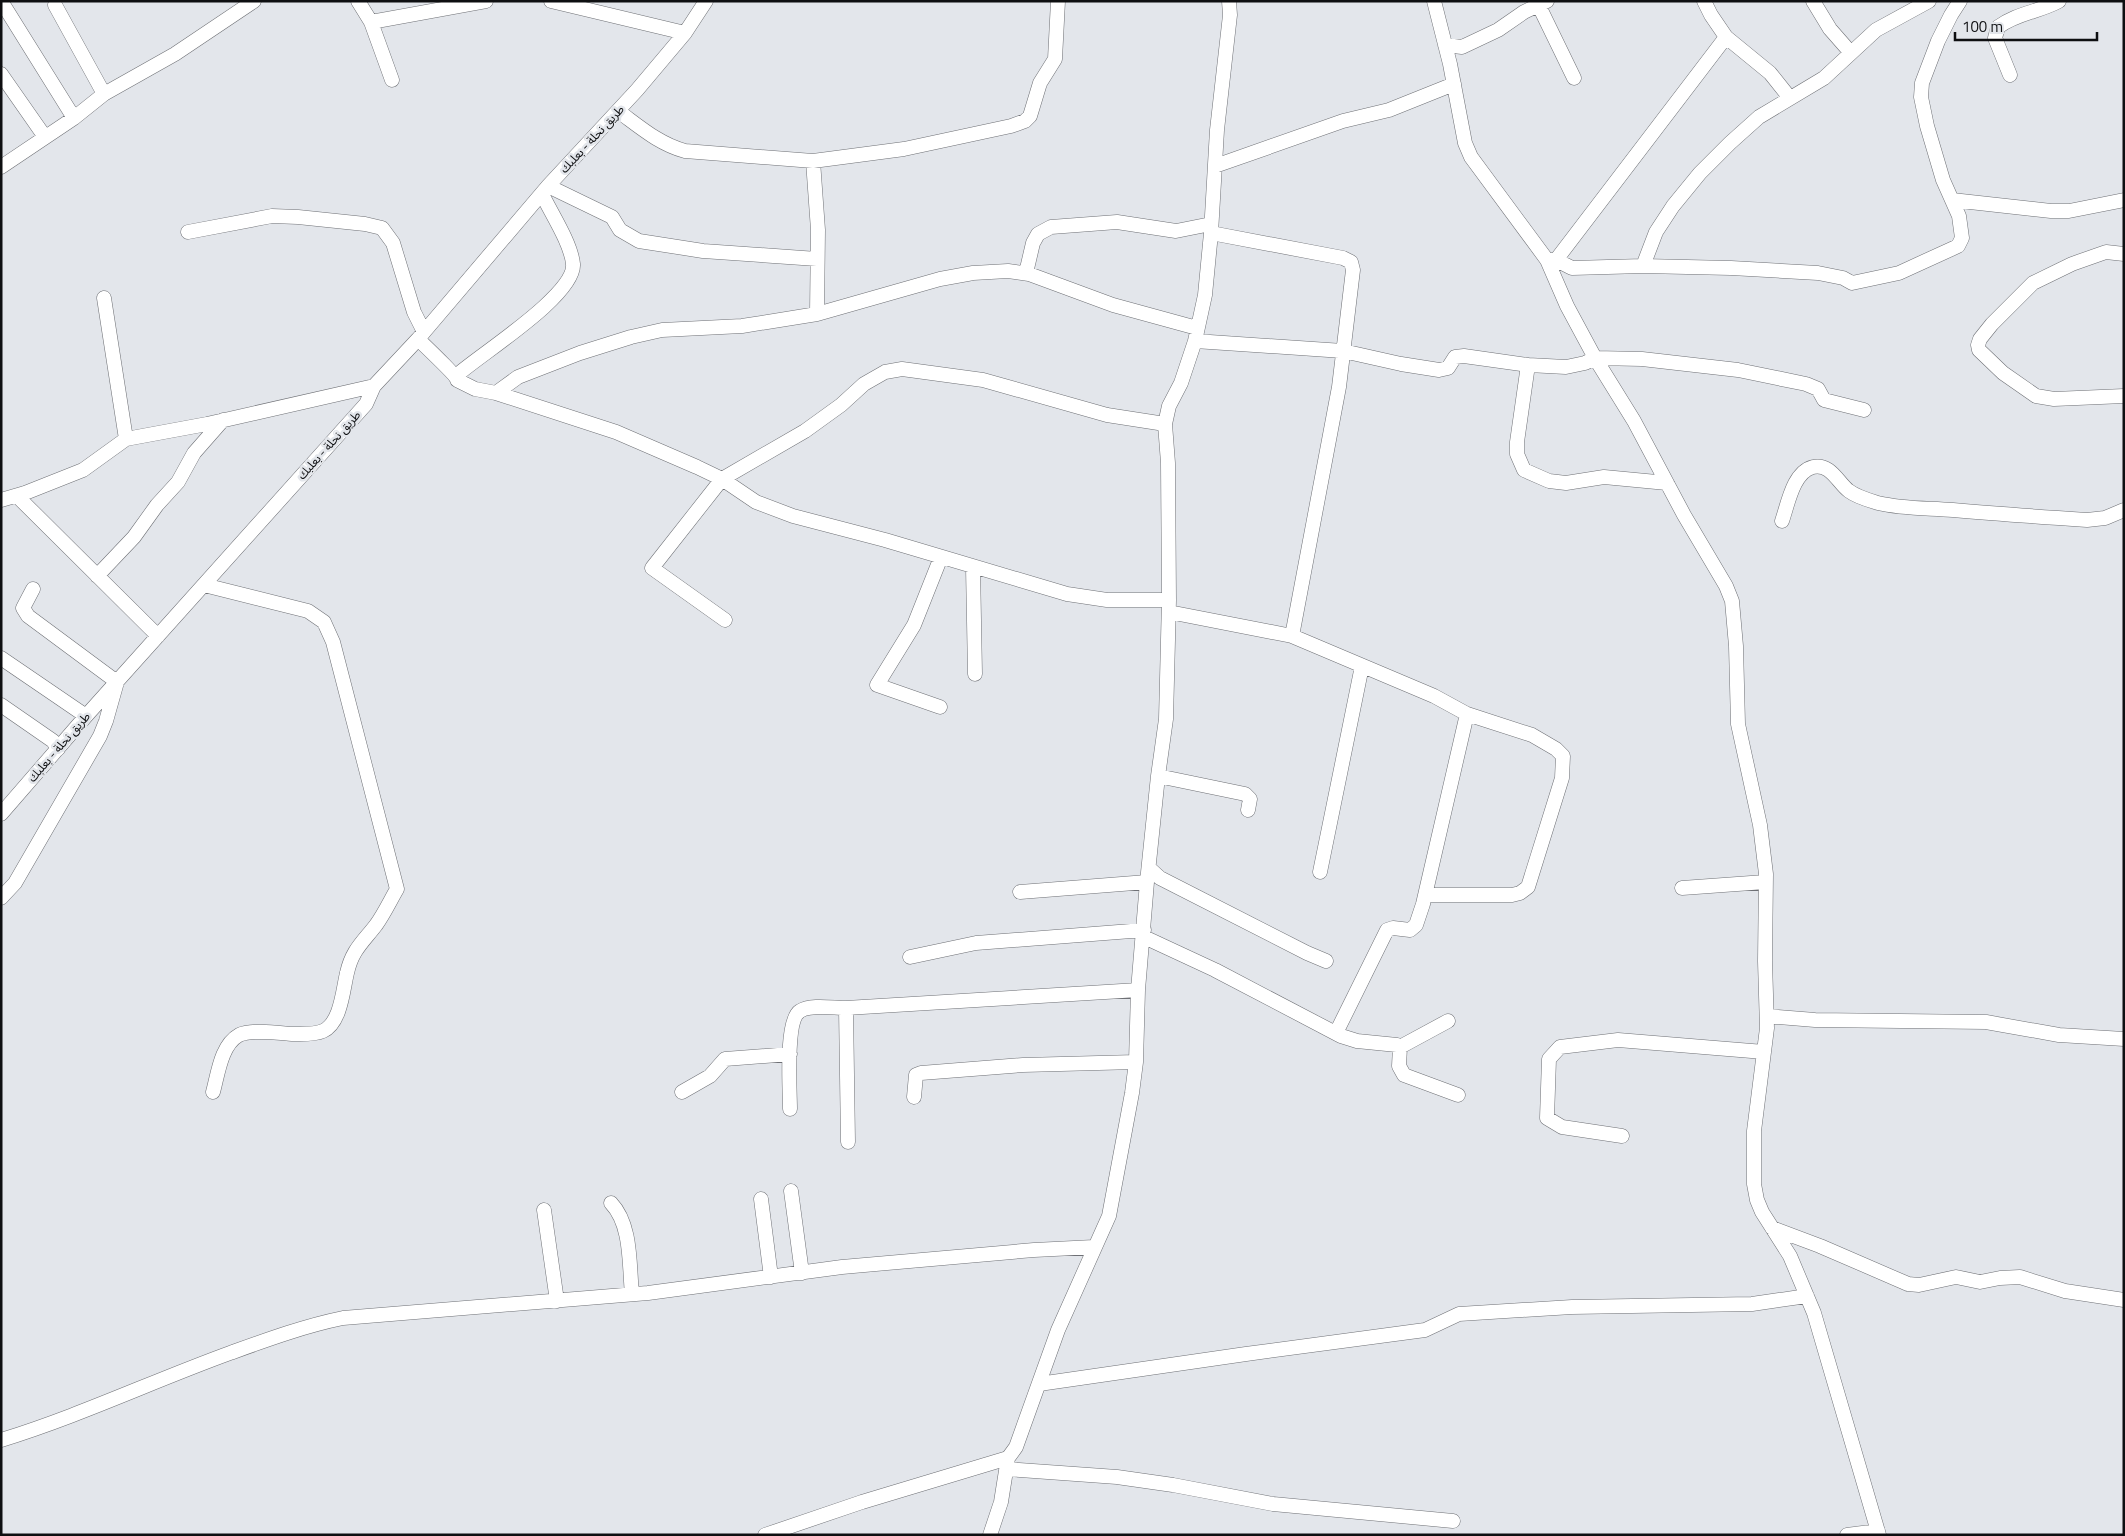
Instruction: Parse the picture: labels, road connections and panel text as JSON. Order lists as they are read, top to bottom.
{
  "streets": {
    "street": ["طريق نحلة - بعلبك"]
  },
  "scale_bar": "100 m"
}
